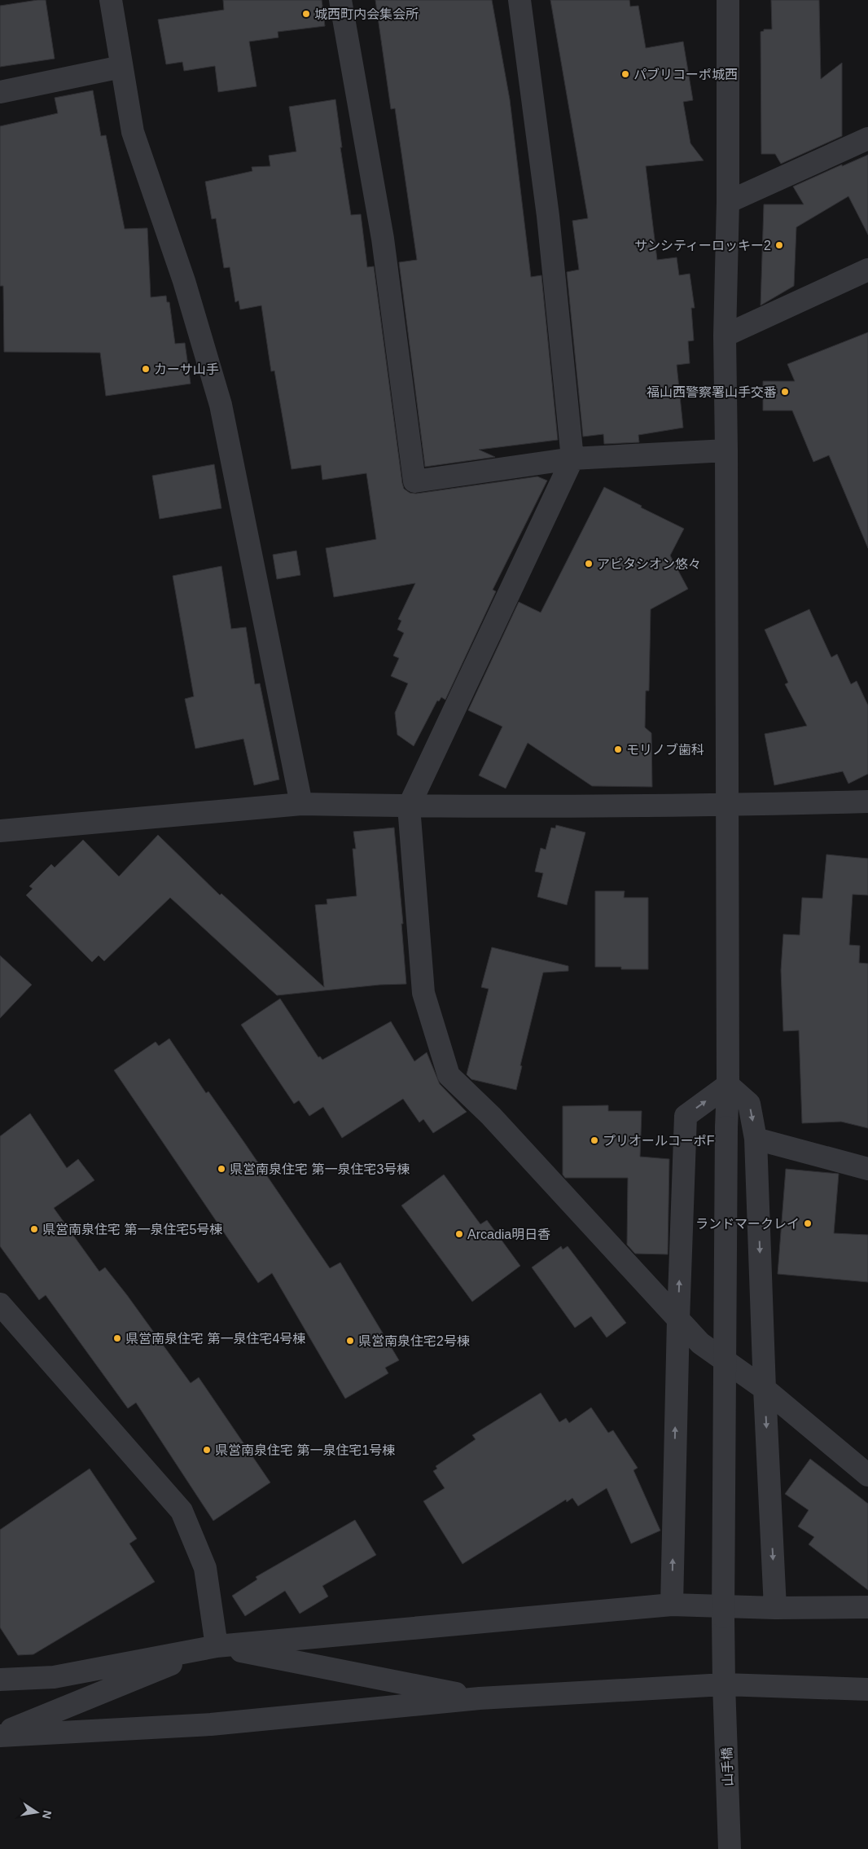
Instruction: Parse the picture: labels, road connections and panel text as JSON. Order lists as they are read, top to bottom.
{
  "streets": {
    "street": ["山手橋"]
  },
  "places": [
    "城西町内会集会所",
    "パブリコーポ城西",
    "サンシティーロッキー2",
    "カーサ山手",
    "福山西警察署山手交番",
    "アビタシオン悠々",
    "モリノブ歯科",
    "プリオールコーポF",
    "県営南泉住宅 第一泉住宅3号棟",
    "ランドマークレイ",
    "県営南泉住宅 第一泉住宅5号棟",
    "Arcadia明日香",
    "県営南泉住宅 第一泉住宅4号棟",
    "県営南泉住宅2号棟",
    "県営南泉住宅 第一泉住宅1号棟"
  ],
  "north": "right"
}
